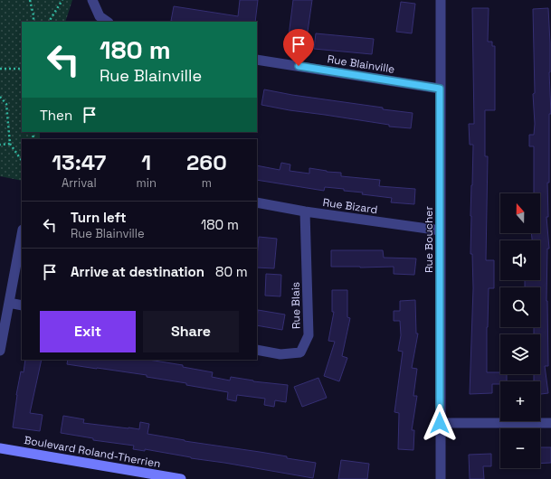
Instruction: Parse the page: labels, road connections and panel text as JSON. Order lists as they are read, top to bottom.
{
  "streets": {
    "main road": ["Boulevard Roland-Therrien"],
    "street": [
      "Rue Blainville",
      "Rue Bizard",
      "Rue Boucher",
      "Rue Blais"
    ]
  },
  "crossings": [
    ["Rue Blainville", "Rue Boucher"],
    ["Rue Bizard", "Rue Boucher"],
    ["Rue Bizard", "Rue Blais"]
  ],
  "north": "top",
  "page": {
    "turn": ["180 m", "Rue Blainville"],
    "then": "Then",
    "eta": [
      "13:47",
      "Arrival",
      "1",
      "min",
      "260",
      "m"
    ],
    "map_buttons": ["+", "−"],
    "list": [
      {
        "name": "Turn left",
        "note": "Rue Blainville",
        "value": "180 m"
      },
      {
        "name": "Arrive at destination",
        "value": "80 m"
      }
    ],
    "buttons": ["Exit", "Share"]
  }
}
